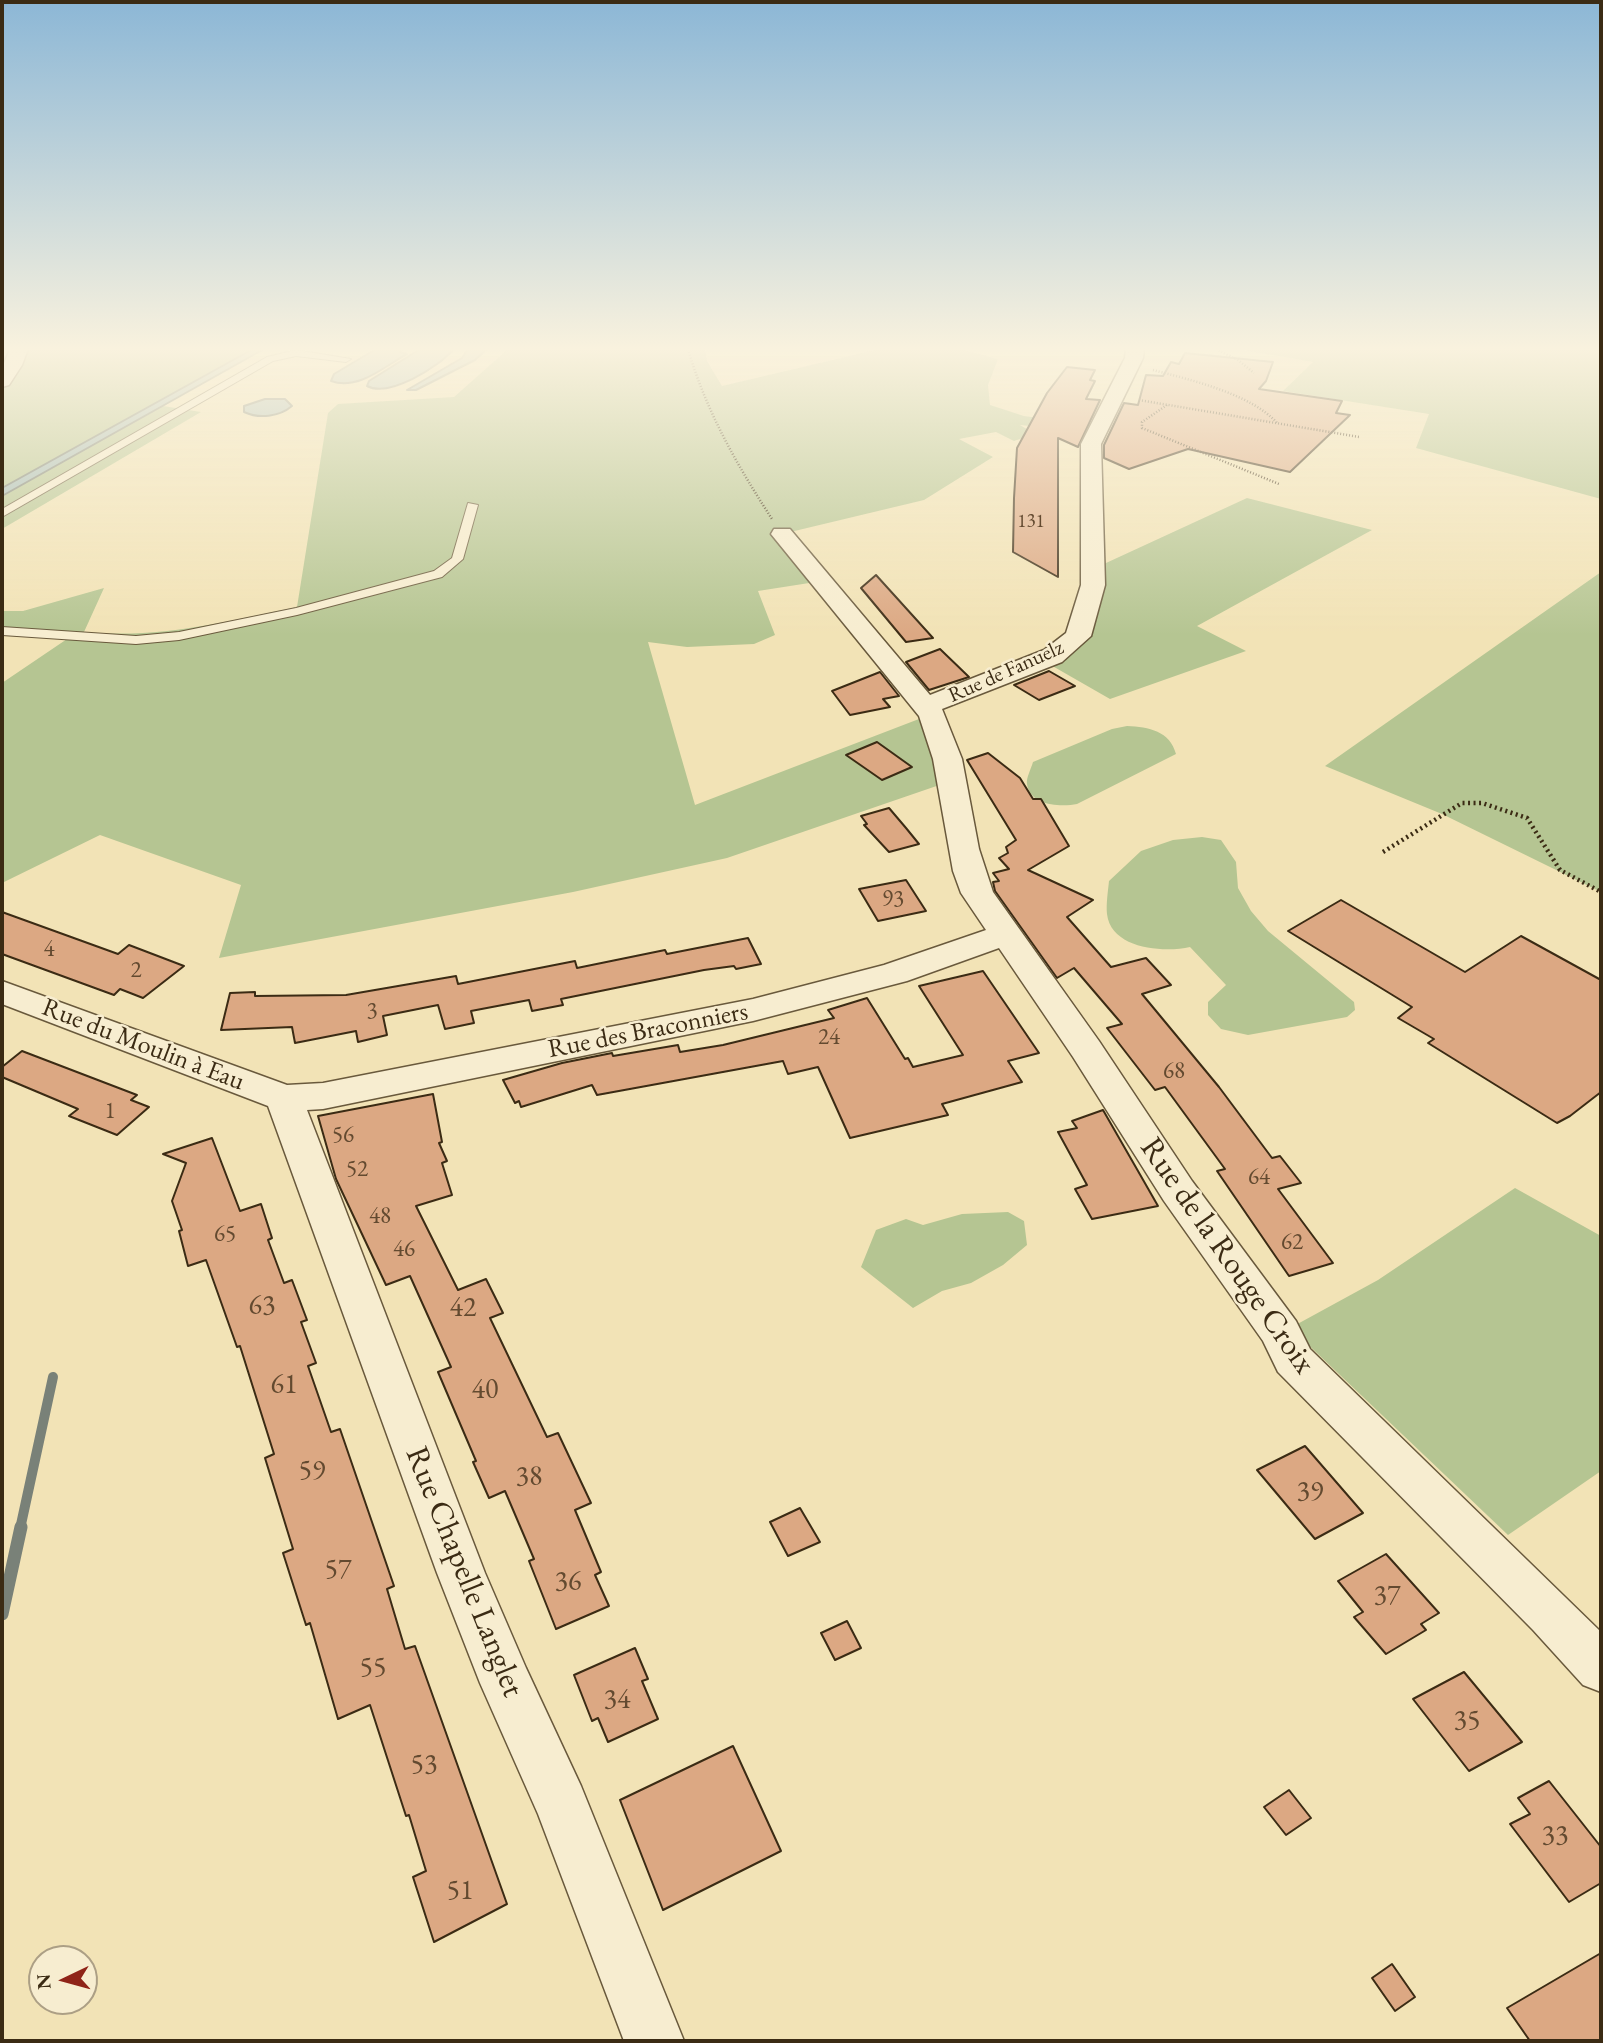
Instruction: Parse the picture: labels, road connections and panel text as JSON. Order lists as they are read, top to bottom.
{
  "streets": {
    "street": [
      "Rue de Fanuelz",
      "Rue des Braconniers",
      "Rue du Moulin à Eau",
      "Rue de la Rouge Croix",
      "Rue Chapelle Langlet"
    ]
  },
  "crossings": [
    ["Rue de Fanuelz", "Rue de la Rouge Croix"],
    ["Rue des Braconniers", "Rue du Moulin à Eau"],
    ["Rue des Braconniers", "Rue de la Rouge Croix"],
    ["Rue des Braconniers", "Rue Chapelle Langlet"],
    ["Rue du Moulin à Eau", "Rue Chapelle Langlet"]
  ],
  "house_numbers": [
    "131",
    "93",
    "4",
    "2",
    "3",
    "24",
    "68",
    "1",
    "56",
    "52",
    "64",
    "48",
    "65",
    "62",
    "46",
    "63",
    "42",
    "61",
    "40",
    "59",
    "38",
    "39",
    "57",
    "36",
    "37",
    "55",
    "34",
    "35",
    "53",
    "33",
    "51"
  ],
  "north": "left"
}
